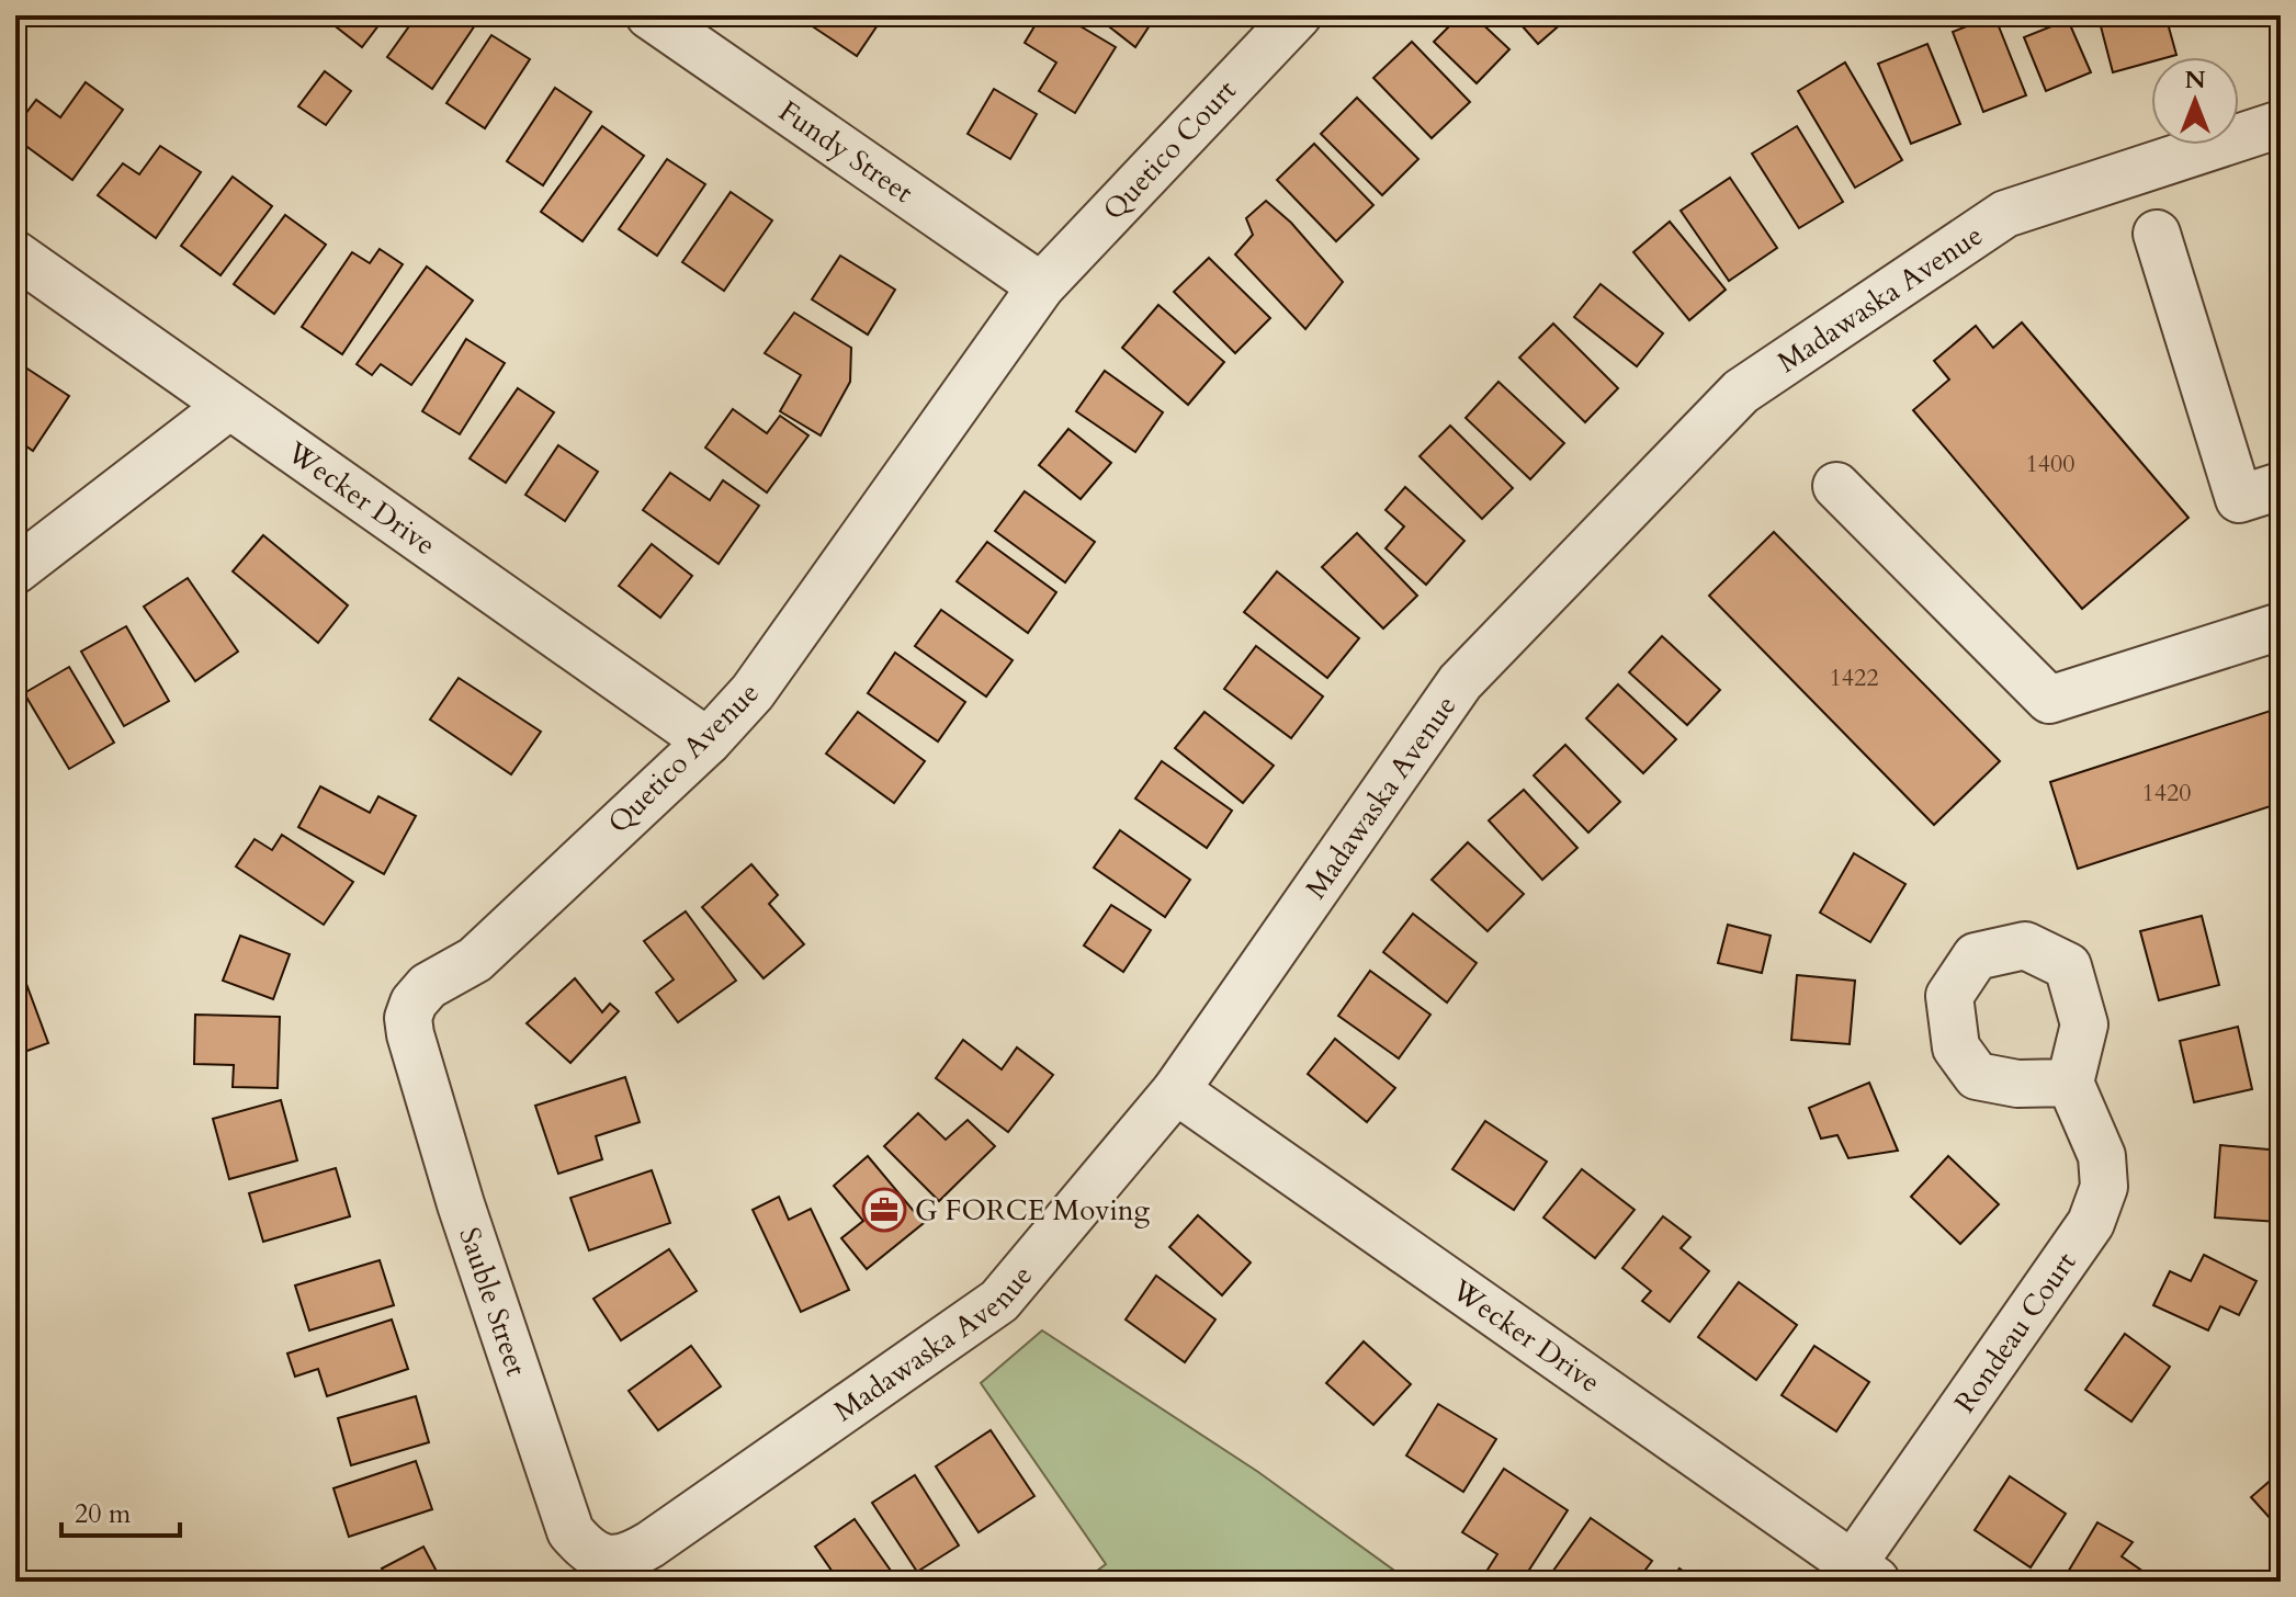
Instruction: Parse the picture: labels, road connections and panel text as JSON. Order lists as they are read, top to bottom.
{
  "streets": {
    "street": [
      "Fundy Street",
      "Quetico Court",
      "Madawaska Avenue",
      "Wecker Drive",
      "Quetico Avenue",
      "Sauble Street",
      "Rondeau Court"
    ]
  },
  "crossings": [
    ["Fundy Street", "Quetico Court"],
    ["Fundy Street", "Quetico Avenue"],
    ["Quetico Court", "Quetico Avenue"],
    ["Madawaska Avenue", "Wecker Drive"],
    ["Madawaska Avenue", "Sauble Street"],
    ["Wecker Drive", "Quetico Avenue"],
    ["Wecker Drive", "Rondeau Court"],
    ["Quetico Avenue", "Sauble Street"]
  ],
  "places": {
    "office": ["G FORCE Moving"]
  },
  "house_numbers": ["1400", "1422", "1420"],
  "scale_bar": "20 m",
  "north": "top"
}
